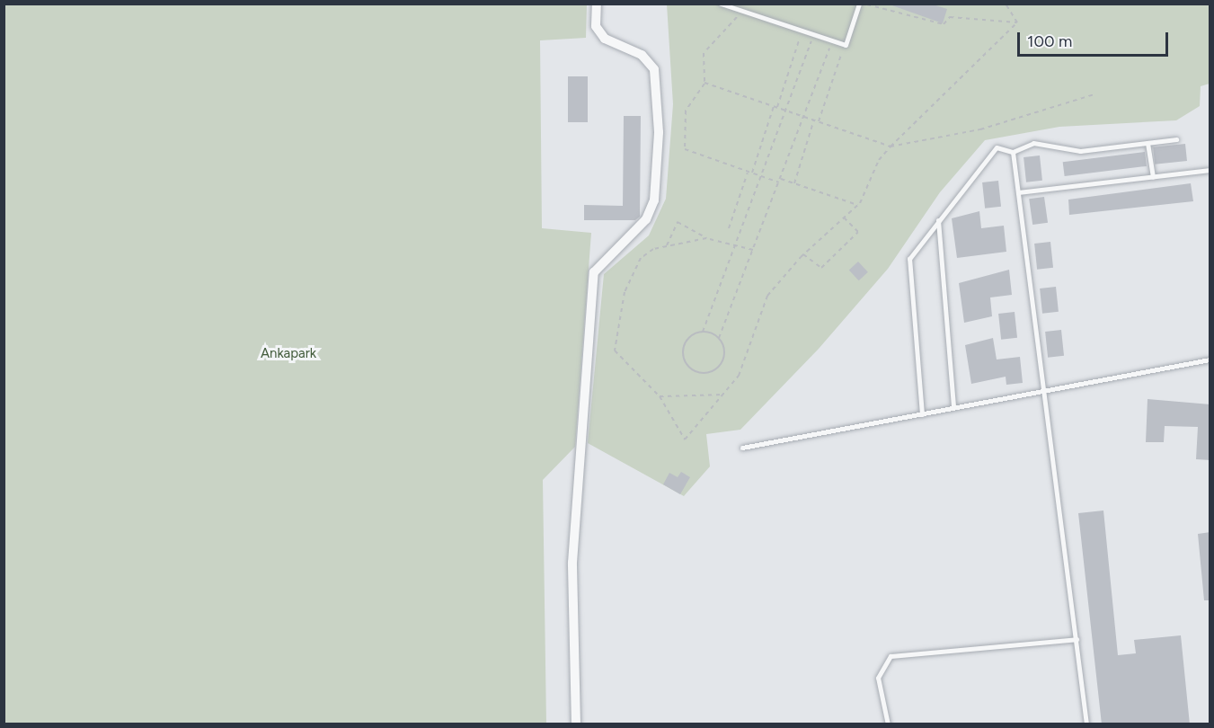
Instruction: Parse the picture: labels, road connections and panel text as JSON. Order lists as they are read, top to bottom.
{
  "parks": ["Ankapark"],
  "scale_bar": "100 m"
}
